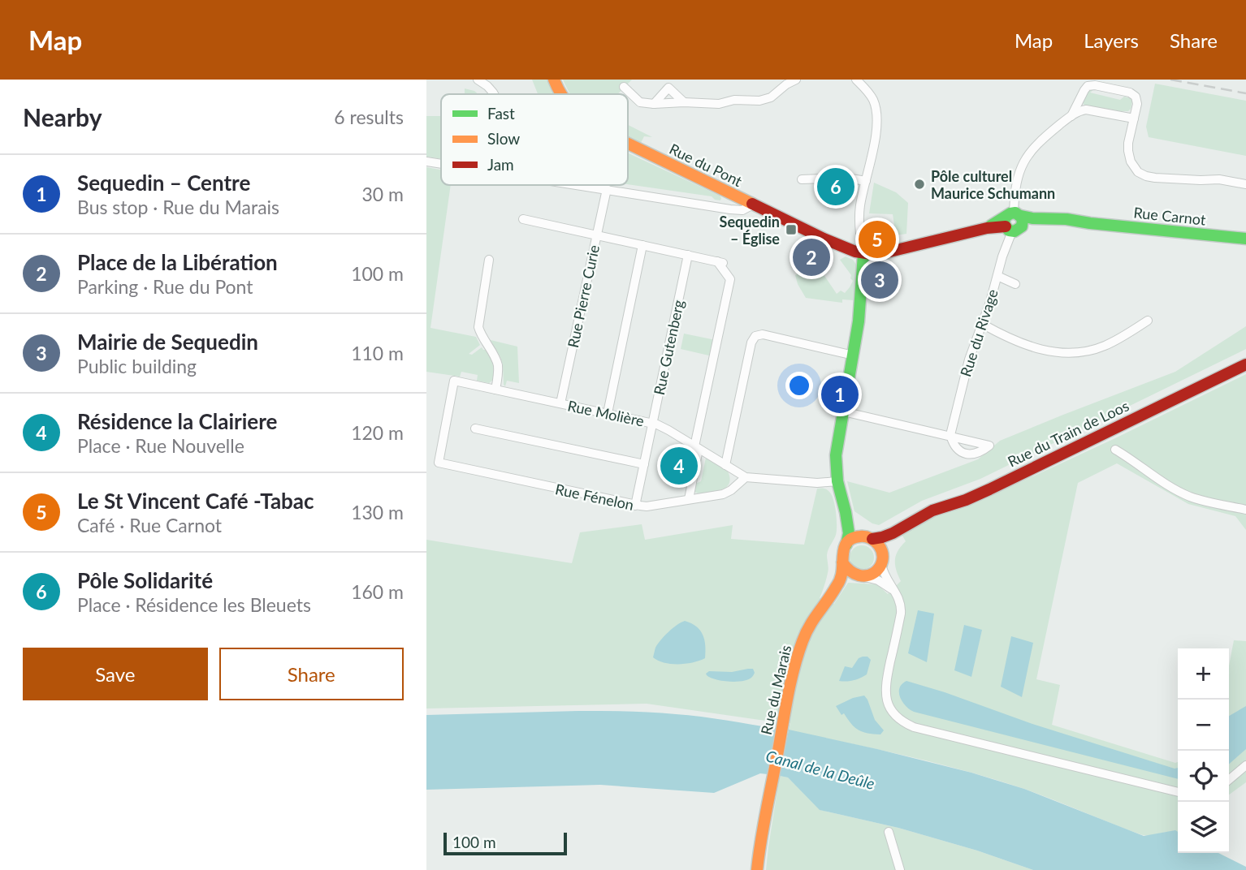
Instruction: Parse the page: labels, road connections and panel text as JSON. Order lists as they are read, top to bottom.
{
  "streets": {
    "street": [
      "Rue du Pont",
      "Rue Carnot",
      "Rue Pierre Curie",
      "Rue du Rivage",
      "Rue Gutenberg",
      "Rue Molière",
      "Rue du Train de Loos",
      "Rue Fénelon",
      "Rue du Marais"
    ]
  },
  "crossings": [
    ["Rue du Pont", "Rue Carnot"],
    ["Rue Carnot", "Rue du Rivage"],
    ["Rue Pierre Curie", "Rue Molière"],
    ["Rue Gutenberg", "Rue Molière"],
    ["Rue Gutenberg", "Rue Fénelon"],
    ["Rue Molière", "Rue Fénelon"],
    ["Rue du Train de Loos", "Rue du Marais"]
  ],
  "water": ["Canal de la Deûle"],
  "places": {
    "other": ["Pôle culturel Maurice Schumann"],
    "transit": ["Sequedin – Église"]
  },
  "legend": ["Fast", "Slow", "Jam"],
  "scale_bar": "100 m",
  "page": {
    "header": "Map",
    "nav": ["Map", "Layers", "Share"],
    "heading": ["Nearby", "6 results"],
    "list": [
      {
        "mark": "1",
        "name": "Sequedin – Centre",
        "note": "Bus stop · Rue du Marais",
        "value": "30 m"
      },
      {
        "mark": "2",
        "name": "Place de la Libération",
        "note": "Parking · Rue du Pont",
        "value": "100 m"
      },
      {
        "mark": "3",
        "name": "Mairie de Sequedin",
        "note": "Public building",
        "value": "110 m"
      },
      {
        "mark": "4",
        "name": "Résidence la Clairiere",
        "note": "Place · Rue Nouvelle",
        "value": "120 m"
      },
      {
        "mark": "5",
        "name": "Le St Vincent Café -Tabac",
        "note": "Café · Rue Carnot",
        "value": "130 m"
      },
      {
        "mark": "6",
        "name": "Pôle Solidarité",
        "note": "Place · Résidence les Bleuets",
        "value": "160 m"
      }
    ],
    "pins": [
      "6",
      "5",
      "2",
      "3",
      "1",
      "4"
    ],
    "buttons": ["Save", "Share"],
    "map_buttons": ["+", "−"],
    "scale": "100 m"
  }
}
